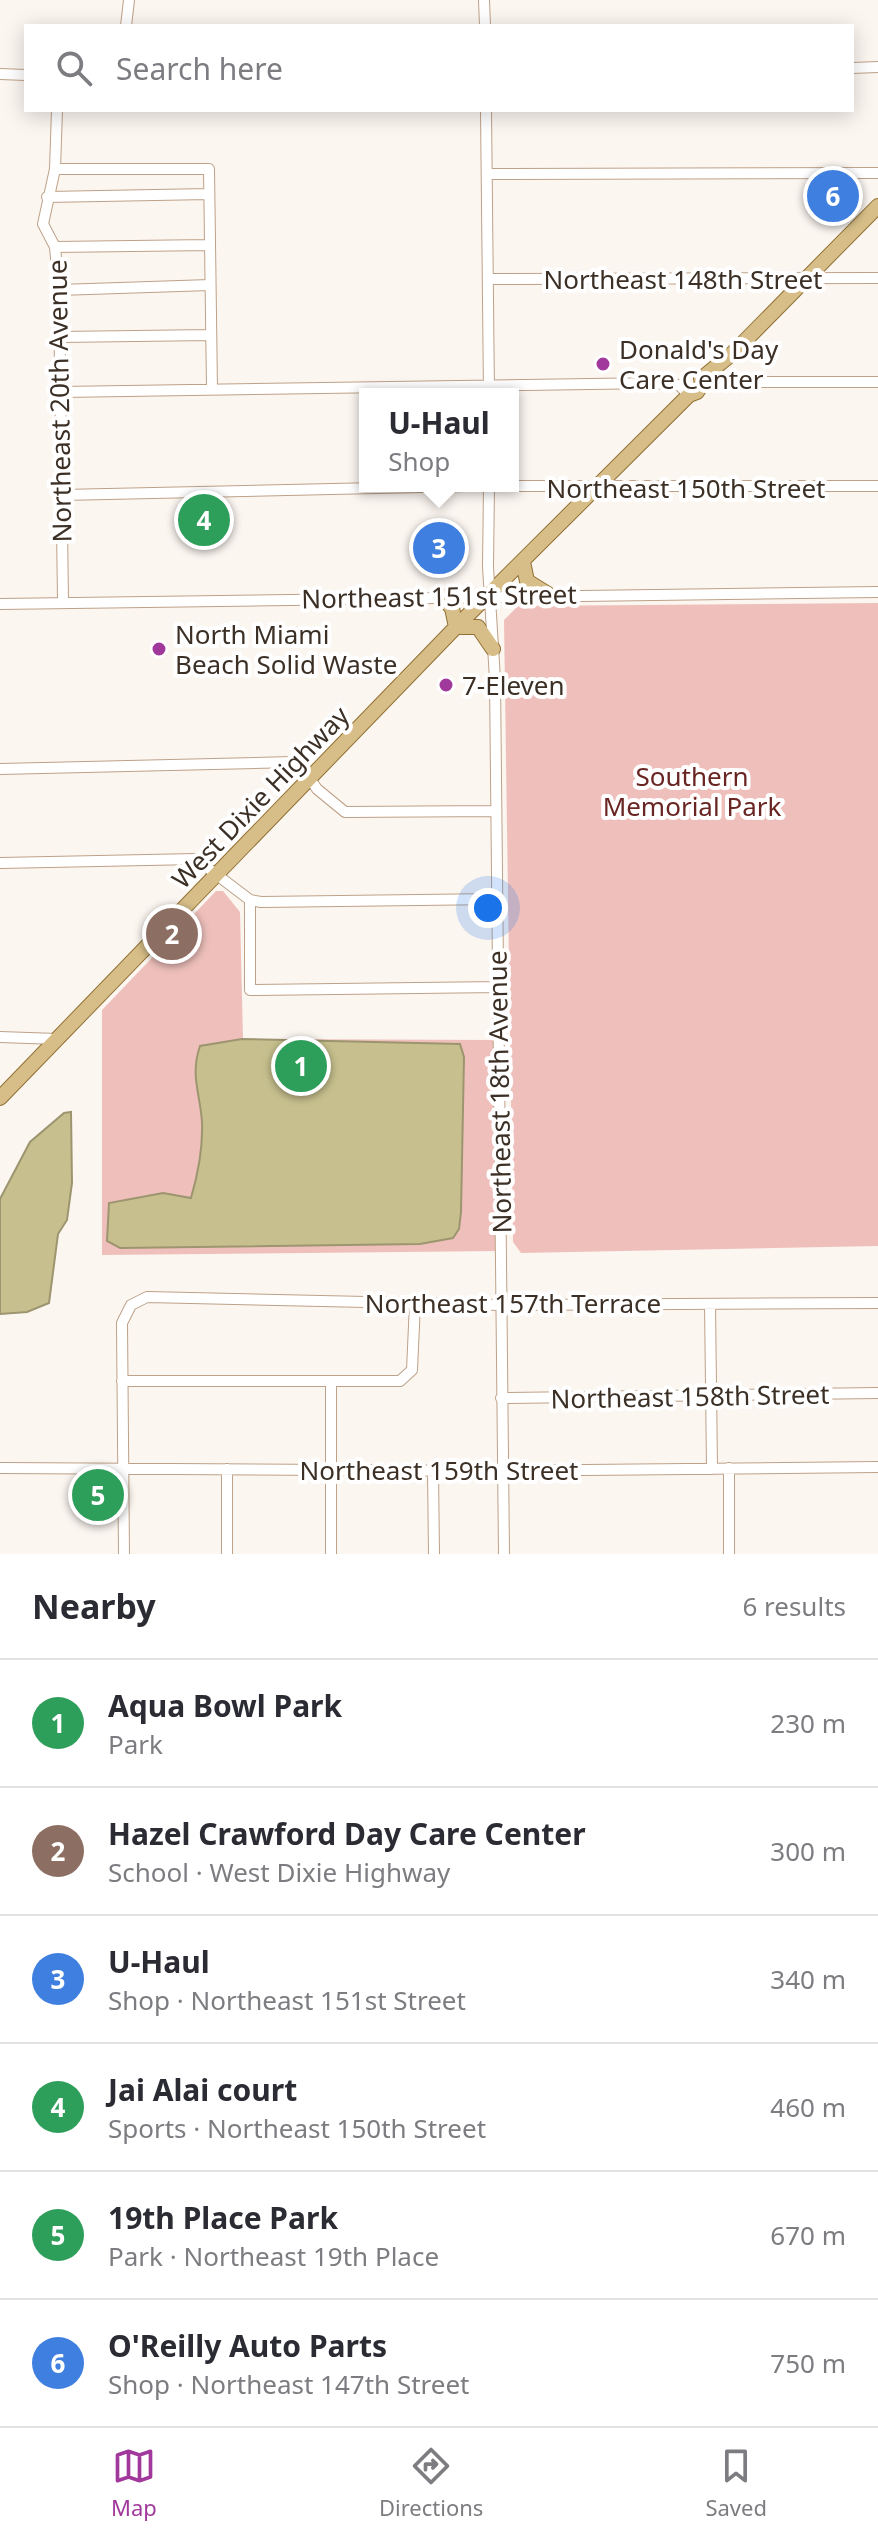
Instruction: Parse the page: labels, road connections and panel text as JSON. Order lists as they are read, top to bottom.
{
  "streets": {
    "main road": ["West Dixie Highway"],
    "street": [
      "Northeast 148th Street",
      "Northeast 20th Avenue",
      "Northeast 150th Street",
      "Northeast 151st Street",
      "Northeast 18th Avenue",
      "Northeast 157th Terrace",
      "Northeast 158th Street",
      "Northeast 159th Street"
    ]
  },
  "crossings": [
    ["Northeast 148th Street", "West Dixie Highway"],
    ["Northeast 20th Avenue", "Northeast 150th Street"],
    ["Northeast 20th Avenue", "Northeast 151st Street"],
    ["Northeast 150th Street", "West Dixie Highway"],
    ["Northeast 151st Street", "West Dixie Highway"],
    ["Northeast 151st Street", "Northeast 18th Avenue"],
    ["West Dixie Highway", "Northeast 18th Avenue"],
    ["Northeast 18th Avenue", "Northeast 157th Terrace"],
    ["Northeast 18th Avenue", "Northeast 158th Street"],
    ["Northeast 18th Avenue", "Northeast 159th Street"]
  ],
  "parks": ["Southern Memorial Park"],
  "places": ["Donald's Day Care Center", "North Miami Beach Solid Waste", "7-Eleven"],
  "page": {
    "search": "Search here",
    "pins": [
      "6",
      "4",
      "3",
      "2",
      "1",
      "5"
    ],
    "popup": ["U-Haul", "Shop"],
    "heading": ["Nearby", "6 results"],
    "list": [
      {
        "mark": "1",
        "name": "Aqua Bowl Park",
        "note": "Park",
        "value": "230 m"
      },
      {
        "mark": "2",
        "name": "Hazel Crawford Day Care Center",
        "note": "School · West Dixie Highway",
        "value": "300 m"
      },
      {
        "mark": "3",
        "name": "U-Haul",
        "note": "Shop · Northeast 151st Street",
        "value": "340 m"
      },
      {
        "mark": "4",
        "name": "Jai Alai court",
        "note": "Sports · Northeast 150th Street",
        "value": "460 m"
      },
      {
        "mark": "5",
        "name": "19th Place Park",
        "note": "Park · Northeast 19th Place",
        "value": "670 m"
      },
      {
        "mark": "6",
        "name": "O'Reilly Auto Parts",
        "note": "Shop · Northeast 147th Street",
        "value": "750 m"
      }
    ],
    "nav": ["Map", "Directions", "Saved"]
  }
}
